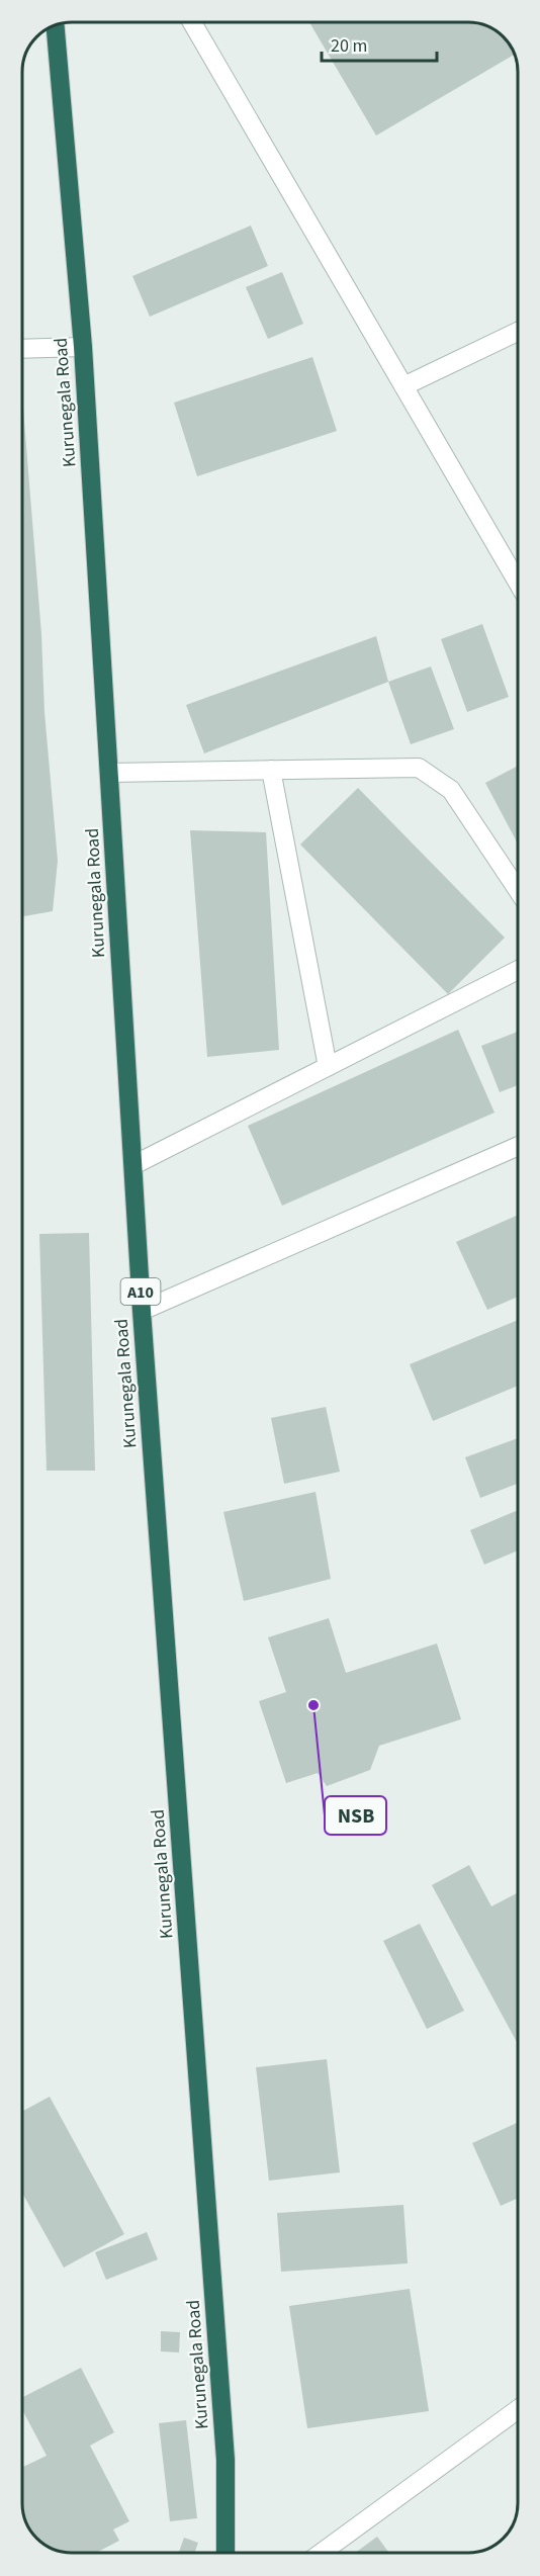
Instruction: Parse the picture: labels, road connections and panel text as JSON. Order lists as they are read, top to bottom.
{
  "streets": {
    "highway": ["Kurunegala Road", "A10"]
  },
  "places": ["NSB"],
  "scale_bar": "20 m"
}
